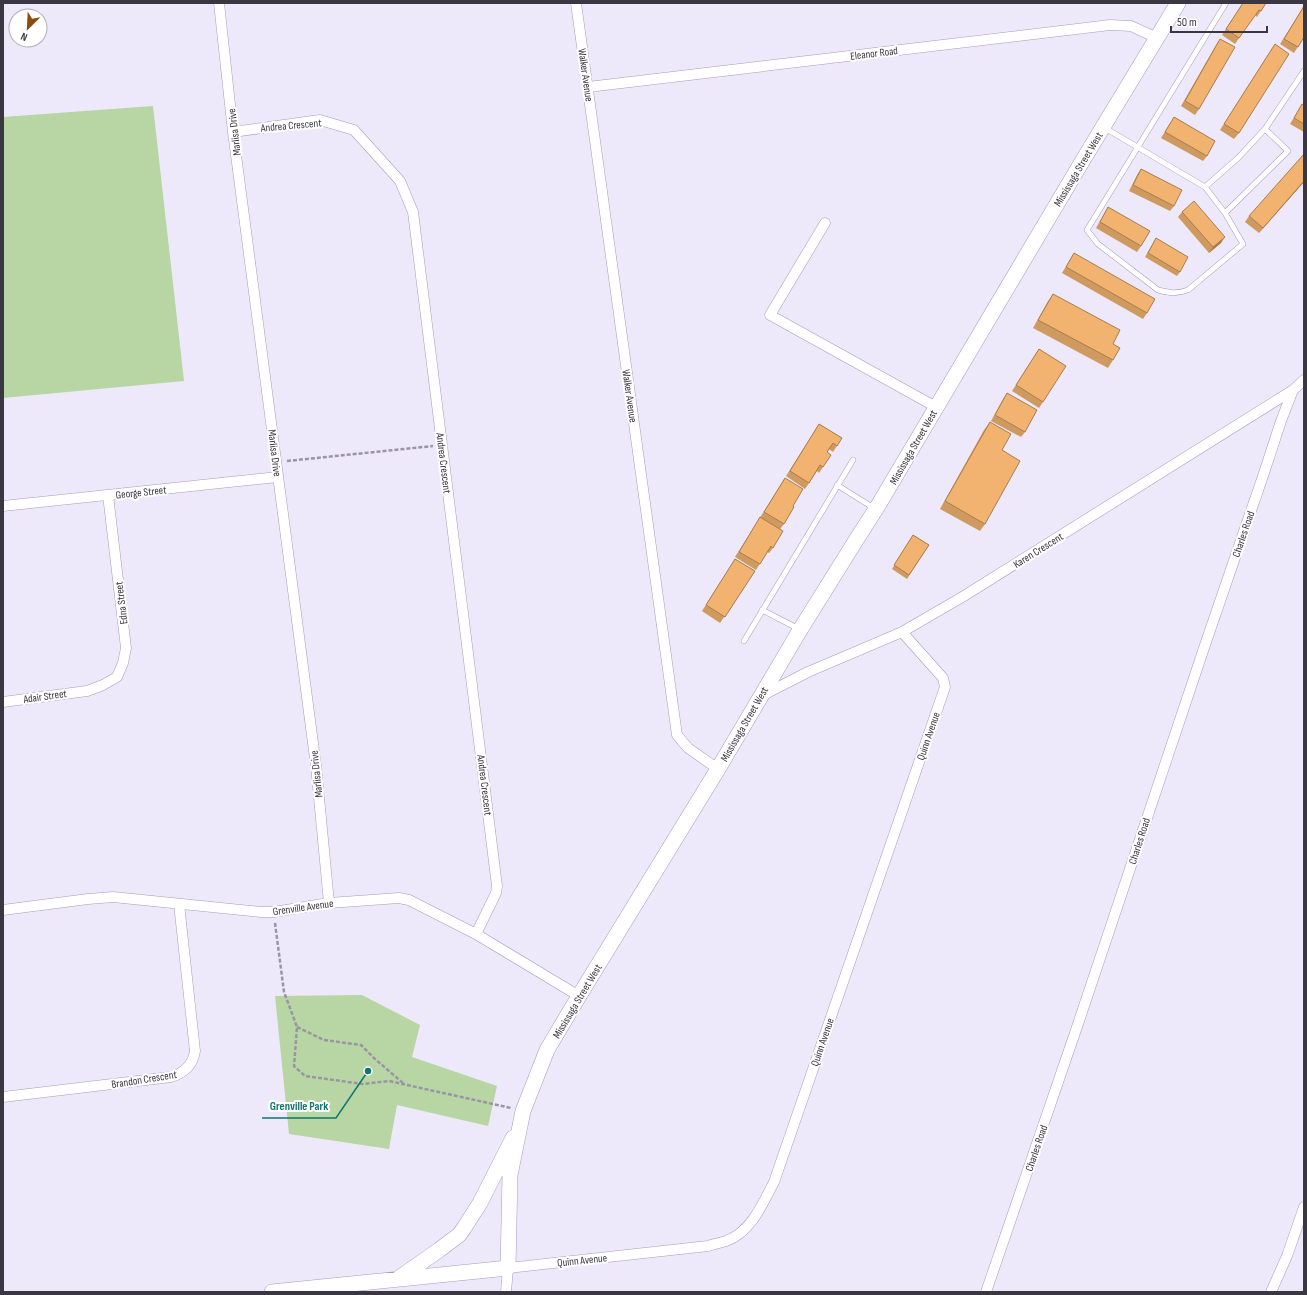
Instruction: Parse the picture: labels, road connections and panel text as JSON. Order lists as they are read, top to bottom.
{
  "streets": {
    "street": [
      "Eleanor Road",
      "Walker Avenue",
      "Andrea Crescent",
      "Marlisa Drive",
      "Mississaga Street West",
      "George Street",
      "Charles Road",
      "Karen Crescent",
      "Edna Street",
      "Adair Street",
      "Quinn Avenue",
      "Grenville Avenue",
      "Brandon Crescent"
    ]
  },
  "crossings": [
    ["Eleanor Road", "Walker Avenue"],
    ["Eleanor Road", "Mississaga Street West"],
    ["Walker Avenue", "Mississaga Street West"],
    ["Andrea Crescent", "Marlisa Drive"],
    ["Andrea Crescent", "Grenville Avenue"],
    ["Marlisa Drive", "George Street"],
    ["Marlisa Drive", "Grenville Avenue"],
    ["Mississaga Street West", "Karen Crescent"],
    ["Mississaga Street West", "Quinn Avenue"],
    ["Mississaga Street West", "Grenville Avenue"],
    ["George Street", "Edna Street"],
    ["Charles Road", "Karen Crescent"],
    ["Karen Crescent", "Quinn Avenue"],
    ["Edna Street", "Adair Street"],
    ["Grenville Avenue", "Brandon Crescent"]
  ],
  "places": ["Grenville Park"],
  "scale_bar": "50 m",
  "north": "bottom left"
}
